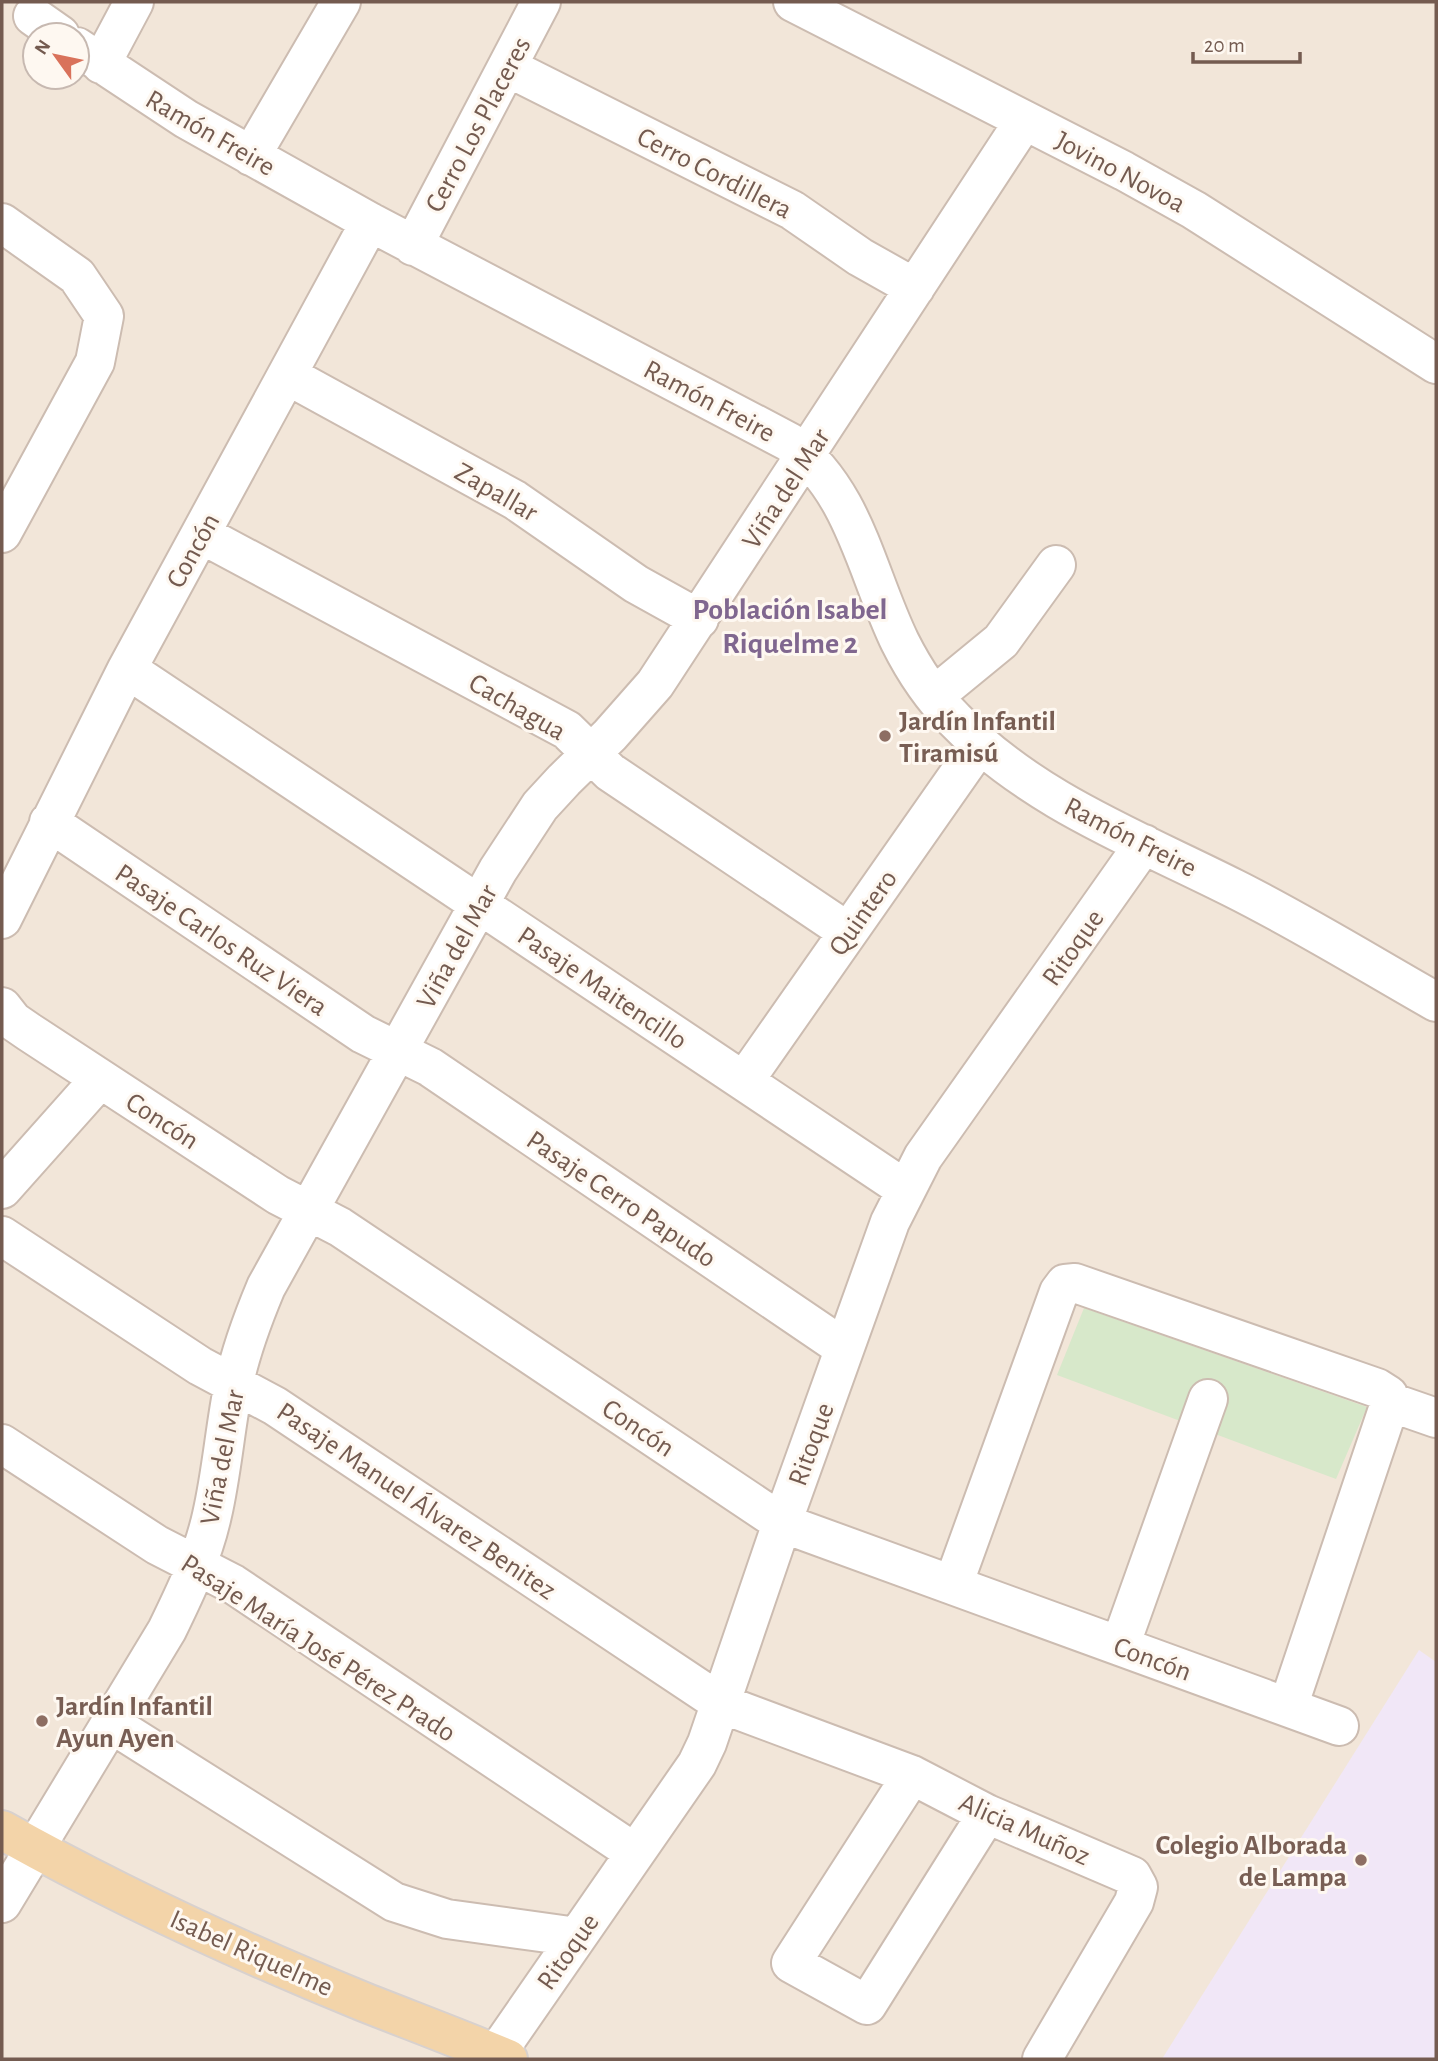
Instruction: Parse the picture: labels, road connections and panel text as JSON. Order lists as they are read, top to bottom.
{
  "streets": {
    "main road": ["Isabel Riquelme"],
    "street": [
      "Cerro Los Placeres",
      "Ramón Freire",
      "Jovino Novoa",
      "Cerro Cordillera",
      "Viña del Mar",
      "Zapallar",
      "Concón",
      "Cachagua",
      "Quintero",
      "Pasaje Carlos Ruz Viera",
      "Ritoque",
      "Pasaje Maitencillo",
      "Pasaje Cerro Papudo",
      "Pasaje Manuel Álvarez Benitez",
      "Pasaje María José Pérez Prado",
      "Alicia Muñoz"
    ]
  },
  "crossings": [
    ["Cerro Los Placeres", "Ramón Freire"],
    ["Cerro Los Placeres", "Cerro Cordillera"],
    ["Ramón Freire", "Viña del Mar"],
    ["Ramón Freire", "Concón"],
    ["Ramón Freire", "Quintero"],
    ["Ramón Freire", "Ritoque"],
    ["Jovino Novoa", "Viña del Mar"],
    ["Cerro Cordillera", "Viña del Mar"],
    ["Viña del Mar", "Zapallar"],
    ["Viña del Mar", "Concón"],
    ["Viña del Mar", "Cachagua"],
    ["Viña del Mar", "Pasaje Carlos Ruz Viera"],
    ["Viña del Mar", "Pasaje Maitencillo"],
    ["Viña del Mar", "Pasaje Cerro Papudo"],
    ["Viña del Mar", "Pasaje Manuel Álvarez Benitez"],
    ["Viña del Mar", "Pasaje María José Pérez Prado"],
    ["Viña del Mar", "Isabel Riquelme"],
    ["Zapallar", "Concón"],
    ["Concón", "Cachagua"],
    ["Concón", "Pasaje Carlos Ruz Viera"],
    ["Concón", "Ritoque"],
    ["Concón", "Pasaje Maitencillo"],
    ["Cachagua", "Quintero"],
    ["Quintero", "Pasaje Maitencillo"],
    ["Pasaje Carlos Ruz Viera", "Pasaje Cerro Papudo"],
    ["Ritoque", "Pasaje Maitencillo"],
    ["Ritoque", "Pasaje Cerro Papudo"],
    ["Ritoque", "Pasaje Manuel Álvarez Benitez"],
    ["Ritoque", "Pasaje María José Pérez Prado"],
    ["Ritoque", "Alicia Muñoz"],
    ["Ritoque", "Isabel Riquelme"],
    ["Pasaje Manuel Álvarez Benitez", "Alicia Muñoz"]
  ],
  "districts": ["Población Isabel Riquelme 2"],
  "places": ["Jardín Infantil Tiramisú", "Jardín Infantil Ayun Ayen", "Colegio Alborada de Lampa"],
  "scale_bar": "20 m",
  "north": "top left"
}
